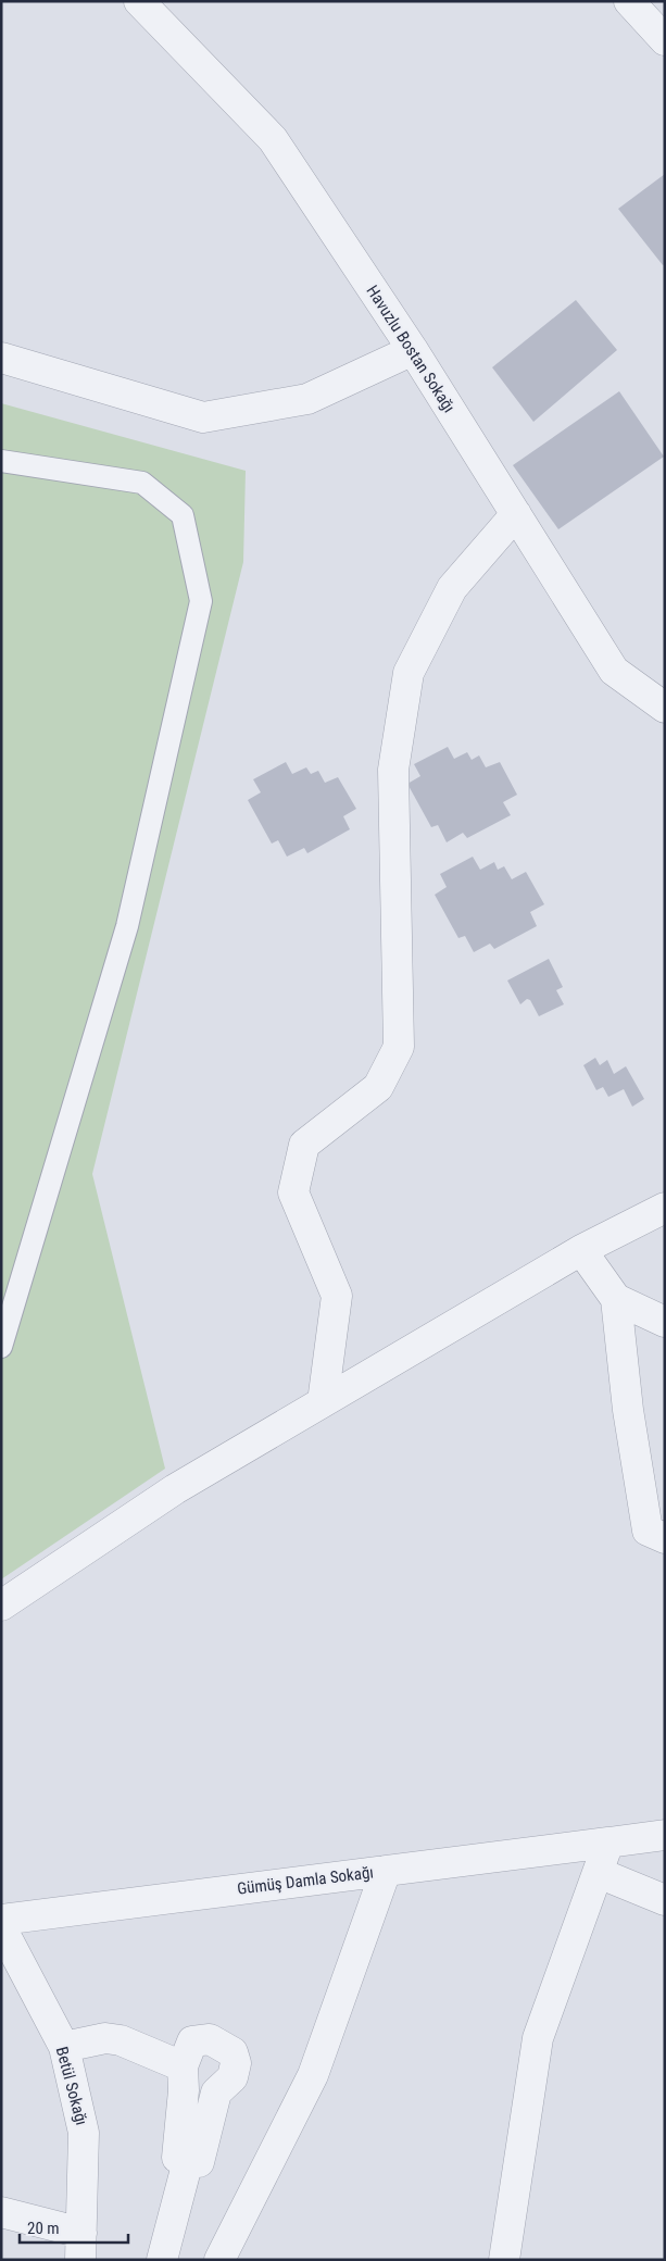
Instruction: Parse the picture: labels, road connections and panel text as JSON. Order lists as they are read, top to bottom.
{
  "streets": {
    "street": ["Havuzlu Bostan Sokağı", "Gümüş Damla Sokağı", "Betül Sokağı"]
  },
  "scale_bar": "20 m"
}
